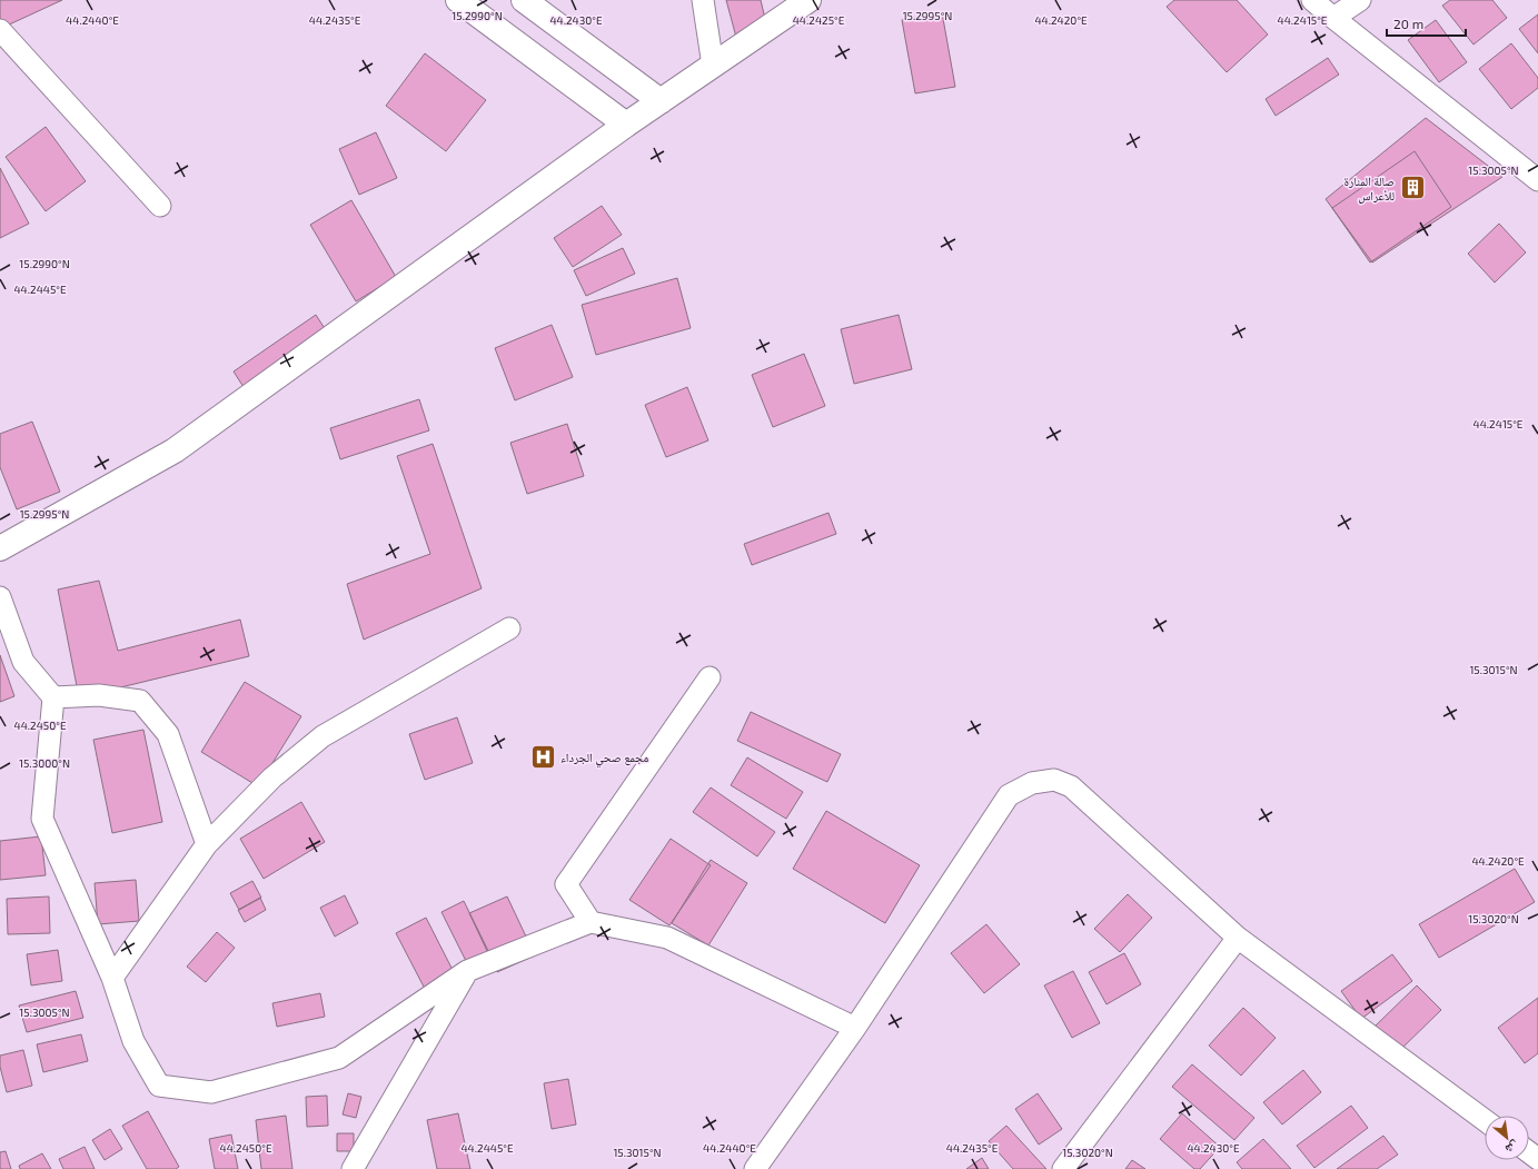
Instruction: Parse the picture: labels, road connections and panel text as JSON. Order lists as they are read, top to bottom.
{
  "places": {
    "building": ["صالة المنارة للأعراس"],
    "hospital": ["مجمع صحي الجرداء"]
  },
  "scale_bar": "20 m",
  "north": "bottom right",
  "coordinates": [
    "15.2990°N",
    "15.2995°N",
    "44.2440°E",
    "44.2435°E",
    "44.2430°E",
    "44.2425°E",
    "44.2420°E",
    "44.2415°E",
    "15.3005°N",
    "44.2445°E",
    "15.3015°N",
    "44.2450°E",
    "15.3000°N",
    "15.3020°N"
  ]
}
